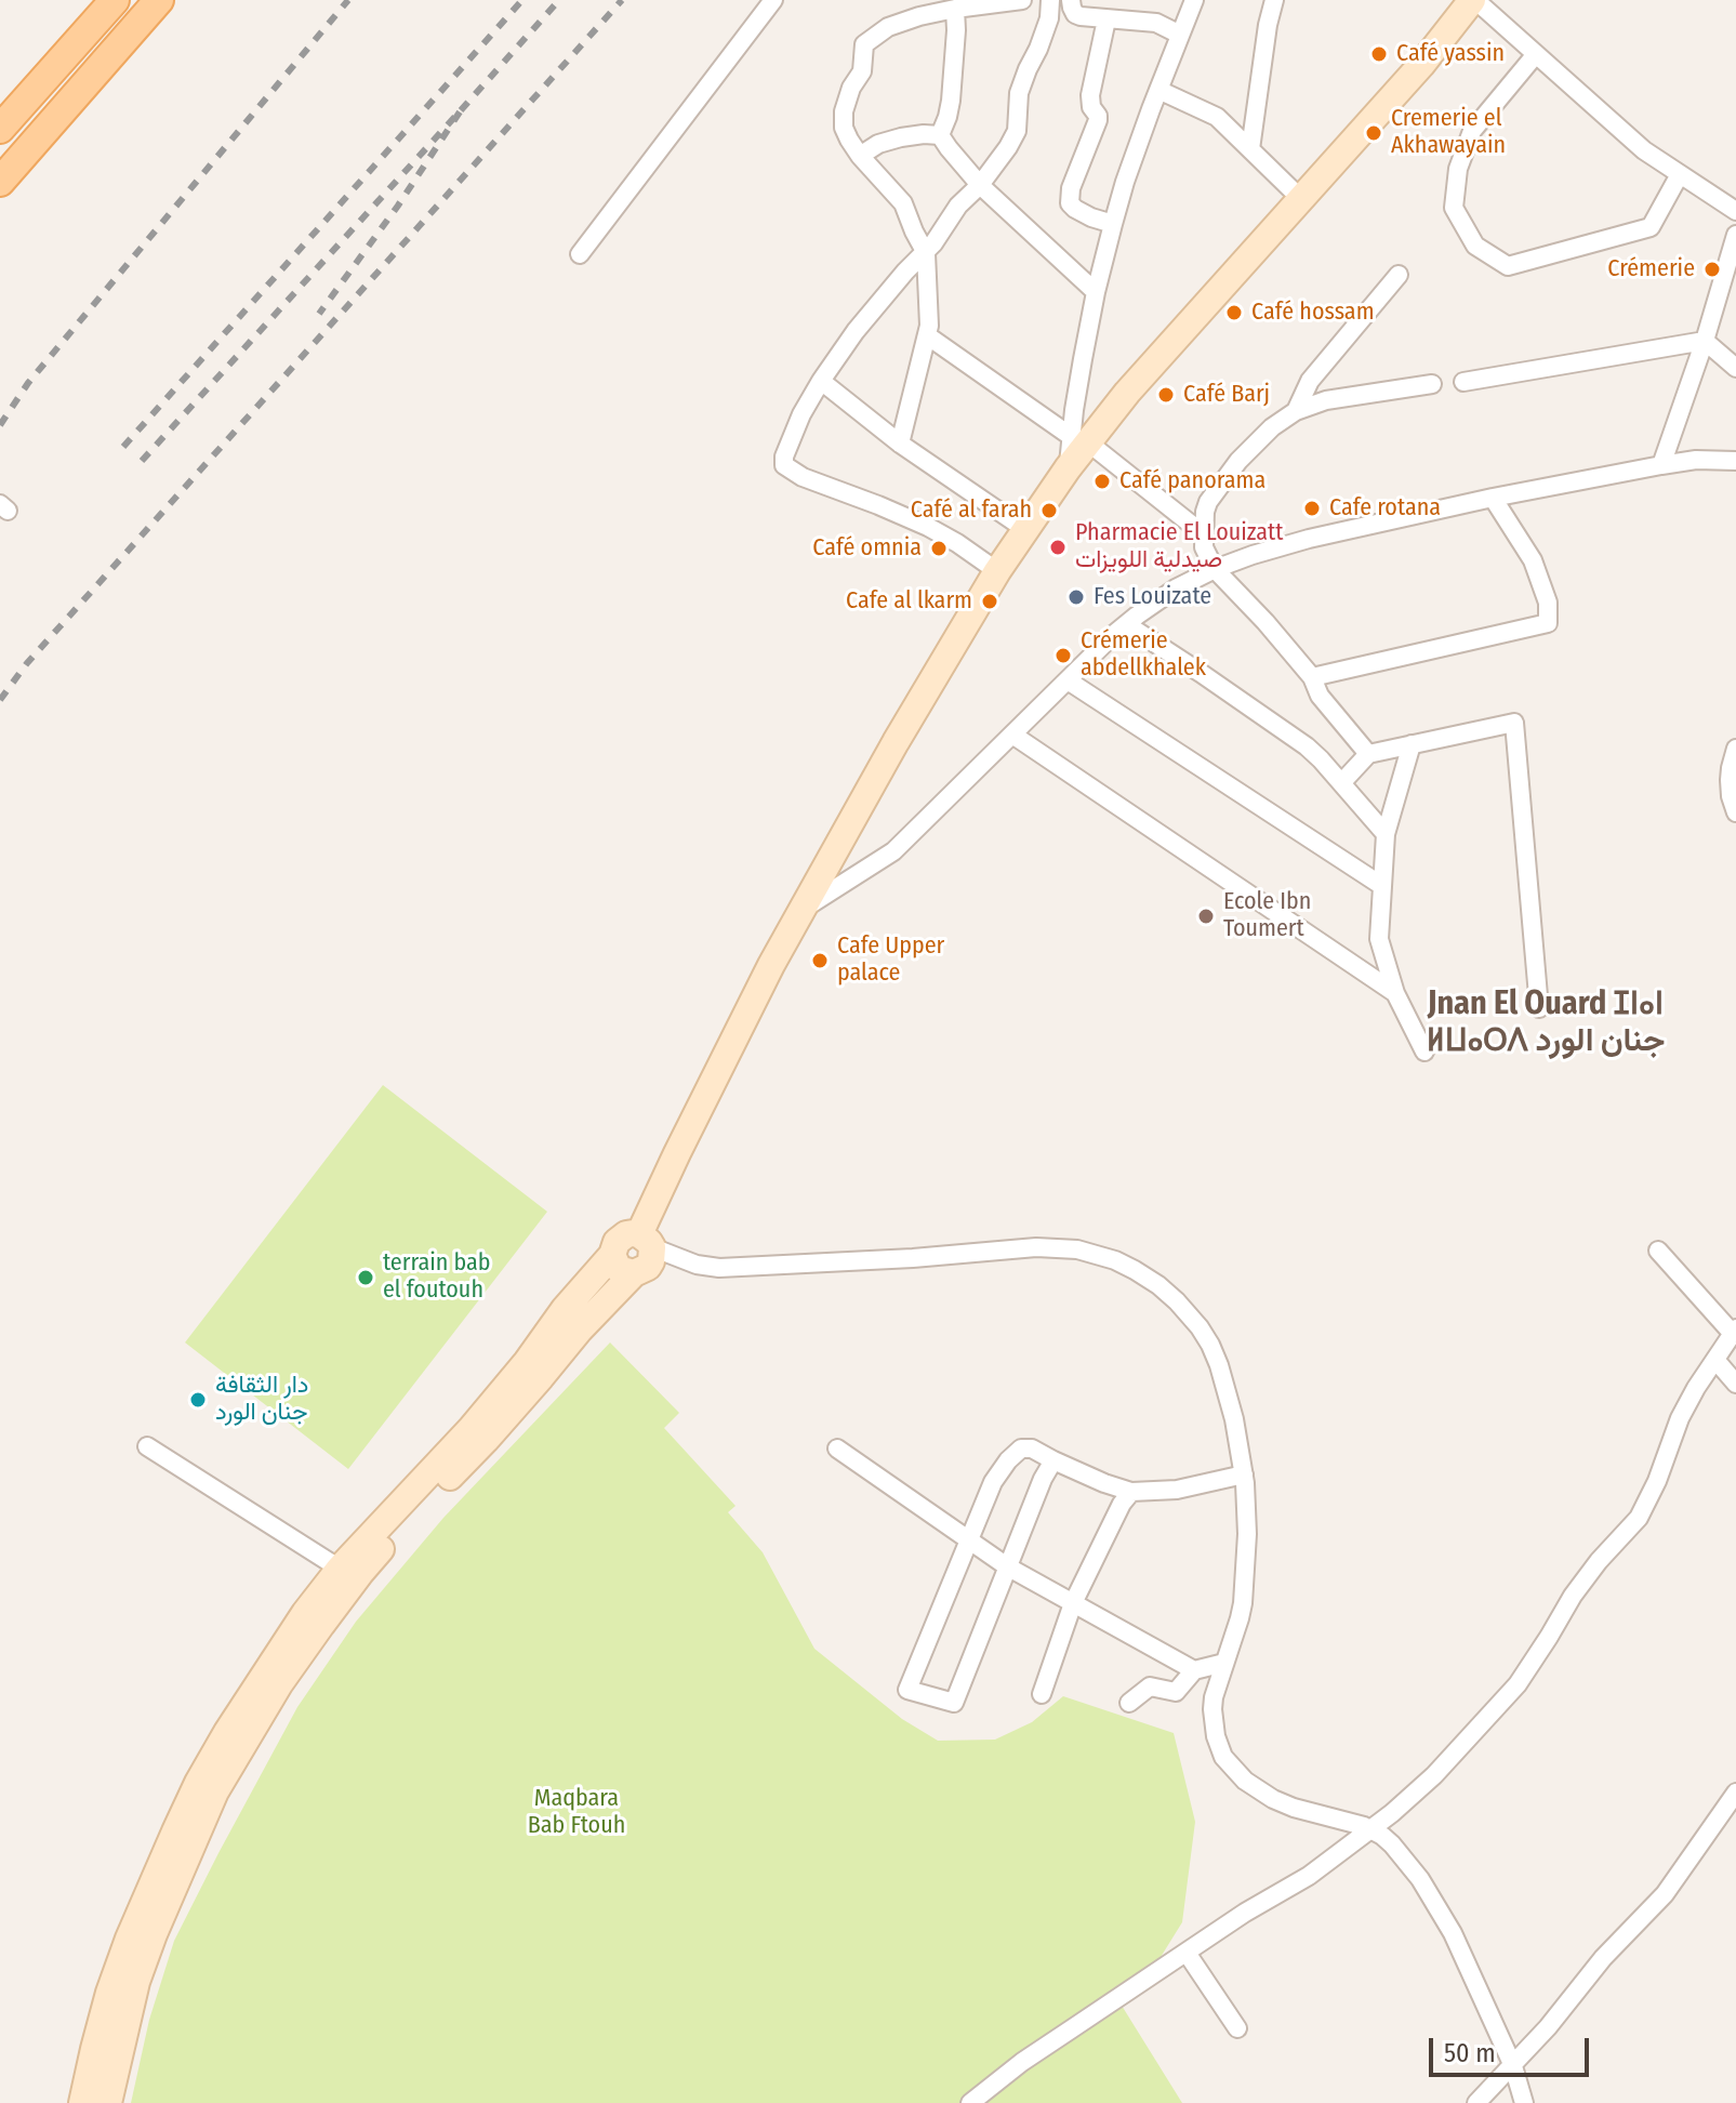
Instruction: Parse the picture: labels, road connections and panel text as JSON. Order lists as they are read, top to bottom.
{
  "districts": ["Jnan El Ouard ⵊⵏⴰⵏ ⵍⵡⴰⵔⴷ جنان الورد"],
  "parks": ["Maqbara Bab Ftouh"],
  "places": [
    "Café yassin",
    "Cremerie el Akhawayain",
    "Crémerie",
    "Café hossam",
    "Café Barj",
    "Café panorama",
    "Cafe rotana",
    "Café al farah",
    "Pharmacie El Louizatt صيدلية اللويزات",
    "Café omnia",
    "Fes Louizate",
    "Cafe al lkarm",
    "Crémerie abdellkhalek",
    "Ecole Ibn Toumert",
    "Cafe Upper palace",
    "terrain bab el foutouh",
    "دار الثقافة جنان الورد"
  ],
  "scale_bar": "50 m"
}
